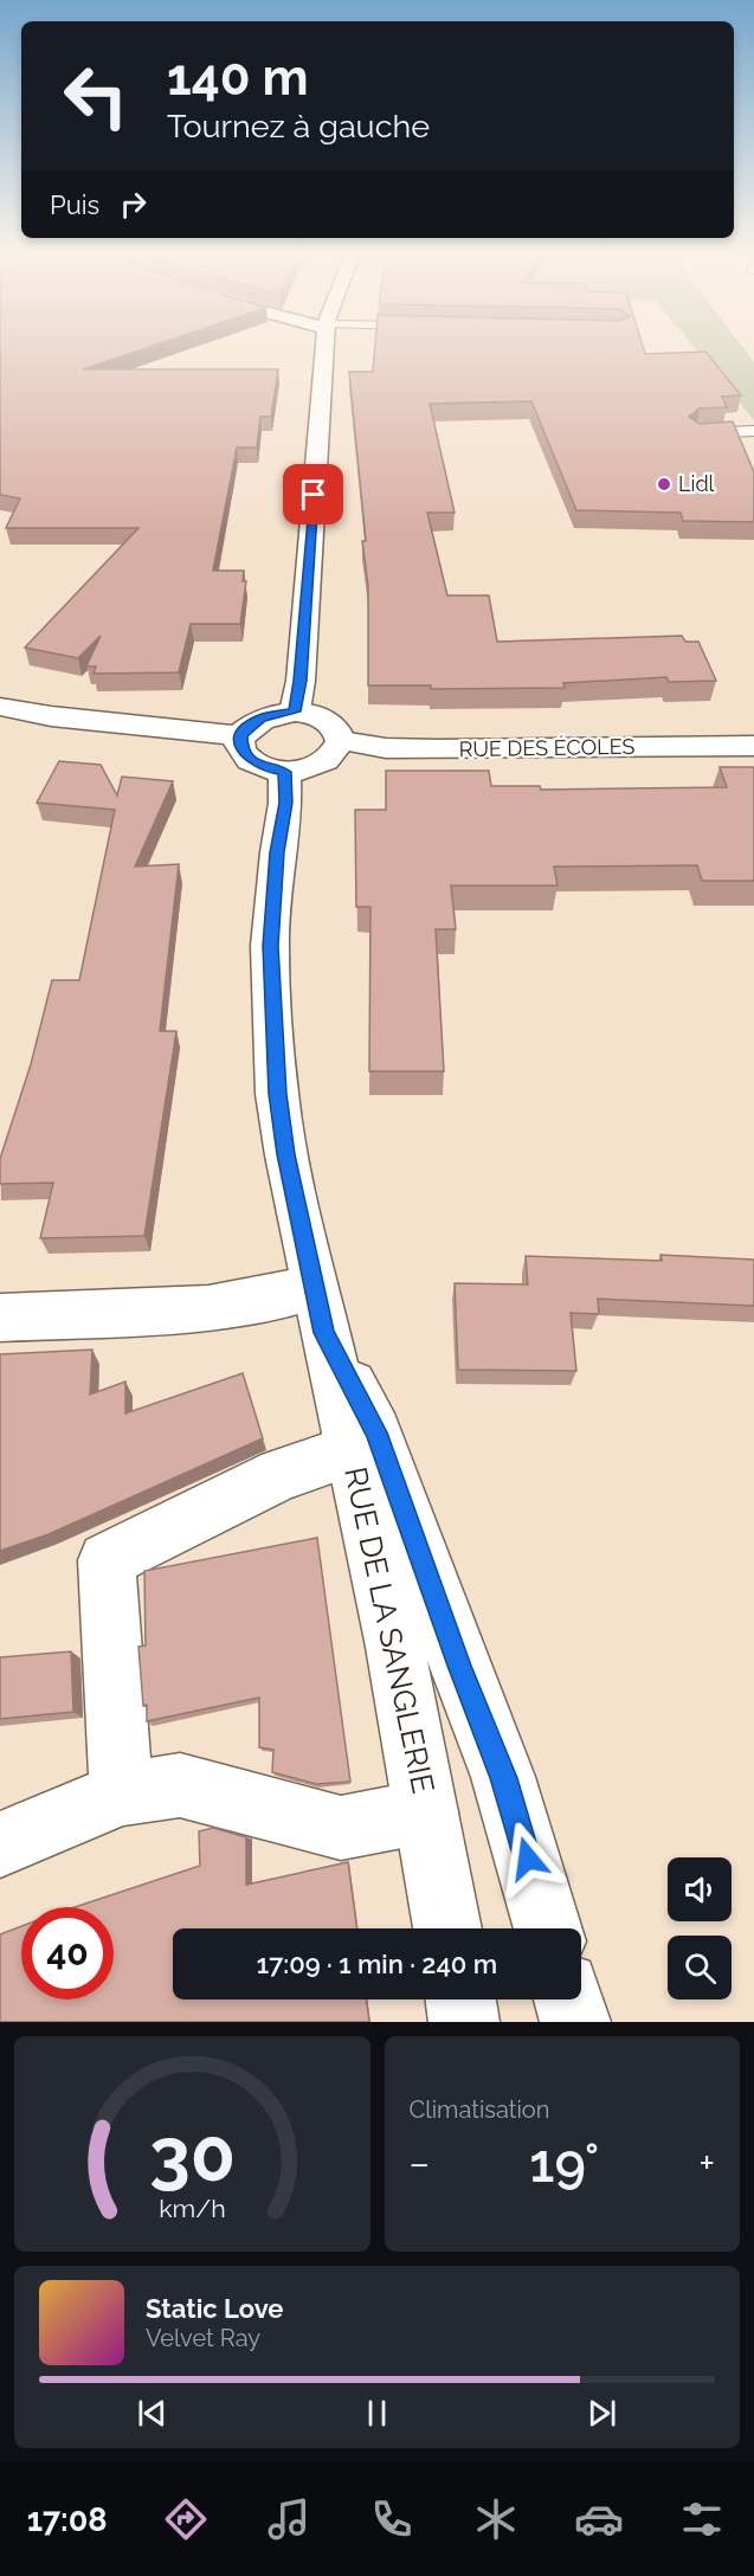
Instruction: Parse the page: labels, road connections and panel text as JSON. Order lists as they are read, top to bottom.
{
  "streets": {
    "street": ["RUE DES ÉCOLES", "RUE DE LA SANGLERIE"]
  },
  "crossings": [
    ["RUE DES ÉCOLES", "RUE DE LA SANGLERIE"]
  ],
  "places": ["Lidl"],
  "page": {
    "turn": ["140 m", "Tournez à gauche"],
    "then": "Puis",
    "limit": "40",
    "trip": "17:09 · 1 min · 240 m",
    "tile": "Climatisation",
    "heat": ["−", "19°", "+"],
    "song": ["Static Love", "Velvet Ray"],
    "tabs": "17:08",
    "gauge": ["30", "km/h"]
  }
}
